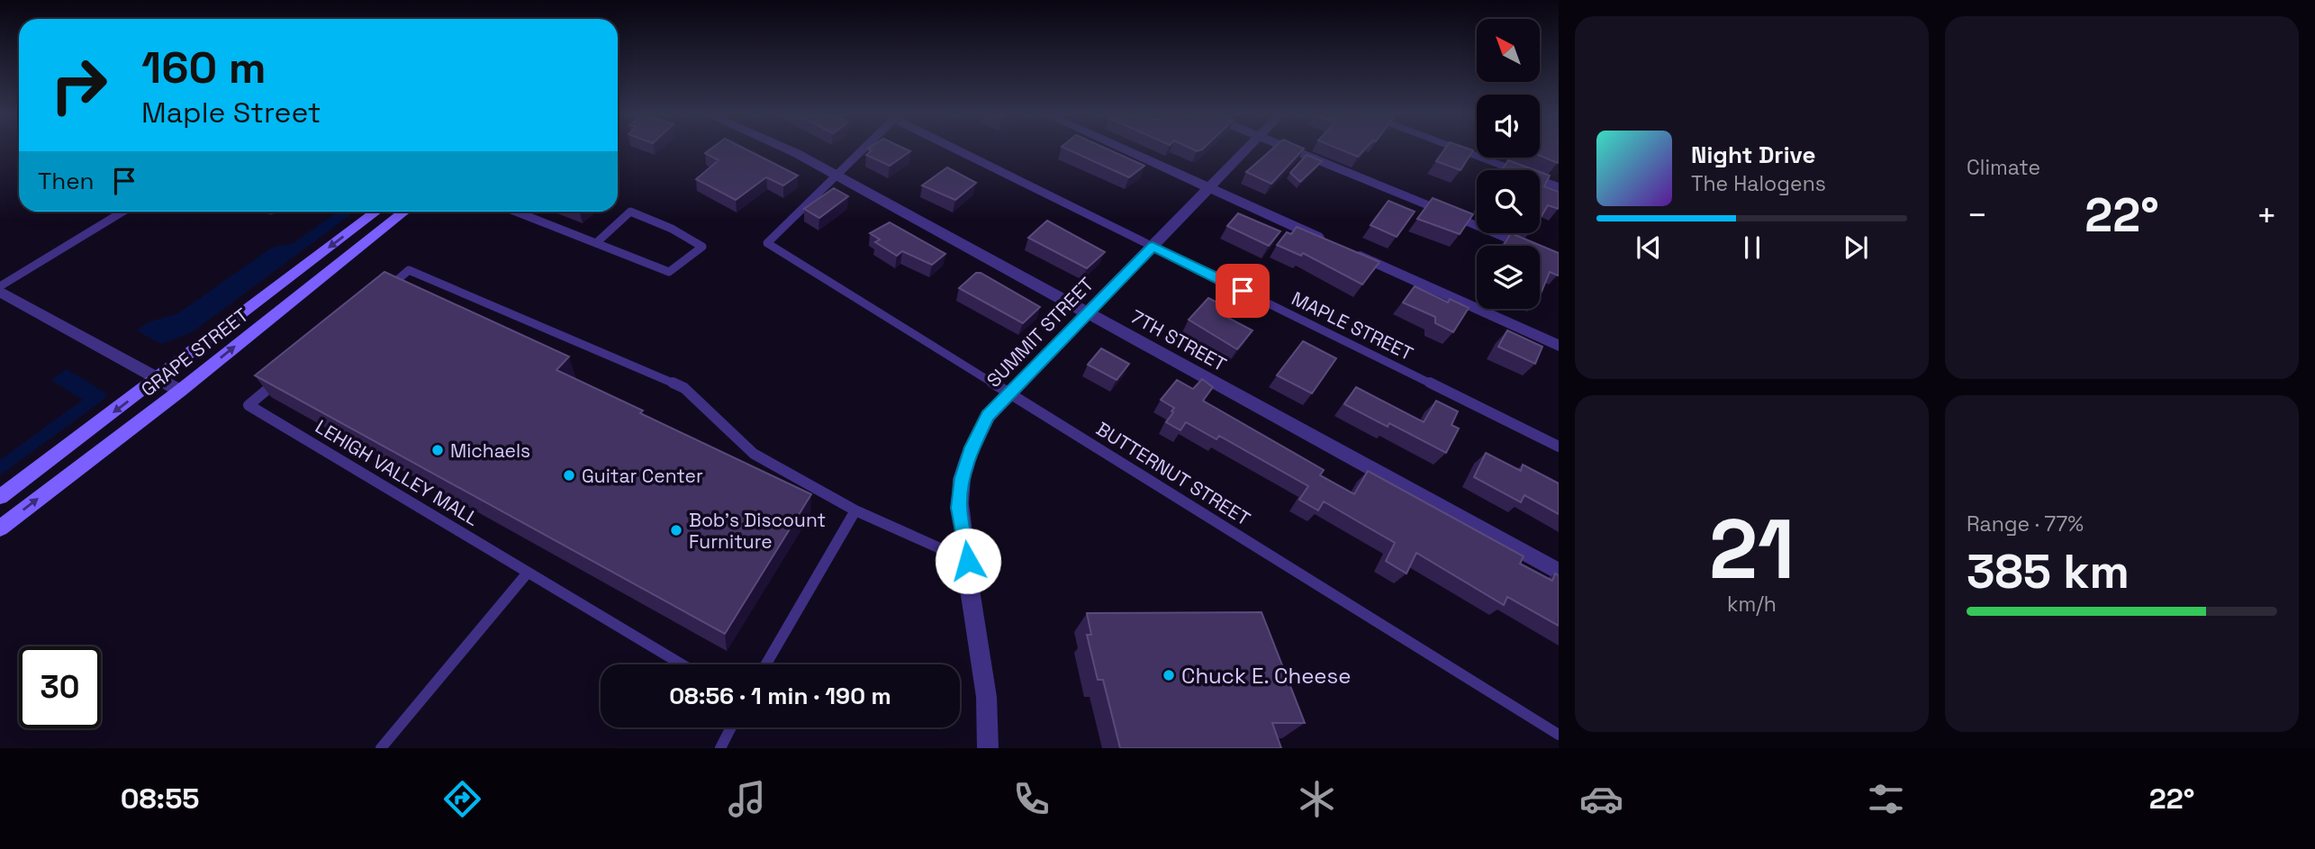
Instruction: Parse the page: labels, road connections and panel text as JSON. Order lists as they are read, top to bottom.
{
  "streets": {
    "main road": ["GRAPE STREET"],
    "street": ["SUMMIT STREET", "7TH STREET"],
    "lane": ["MAPLE STREET", "LEHIGH VALLEY MALL", "BUTTERNUT STREET"]
  },
  "crossings": [
    ["MAPLE STREET", "SUMMIT STREET"],
    ["SUMMIT STREET", "7TH STREET"],
    ["SUMMIT STREET", "BUTTERNUT STREET"],
    ["7TH STREET", "BUTTERNUT STREET"]
  ],
  "places": [
    "Michaels",
    "Guitar Center",
    "Bob's Discount Furniture",
    "Chuck E. Cheese"
  ],
  "north": "top left",
  "page": {
    "tile": [
      "Climate",
      ["21", "km/h"],
      ["Range · 77%", "385 km"]
    ],
    "turn": ["160 m", "Maple Street"],
    "song": ["Night Drive", "The Halogens"],
    "then": "Then",
    "heat": ["−", "22°", "+"],
    "limit": "30",
    "trip": "08:56 · 1 min · 190 m",
    "tabs": ["08:55", "22°"]
  }
}
